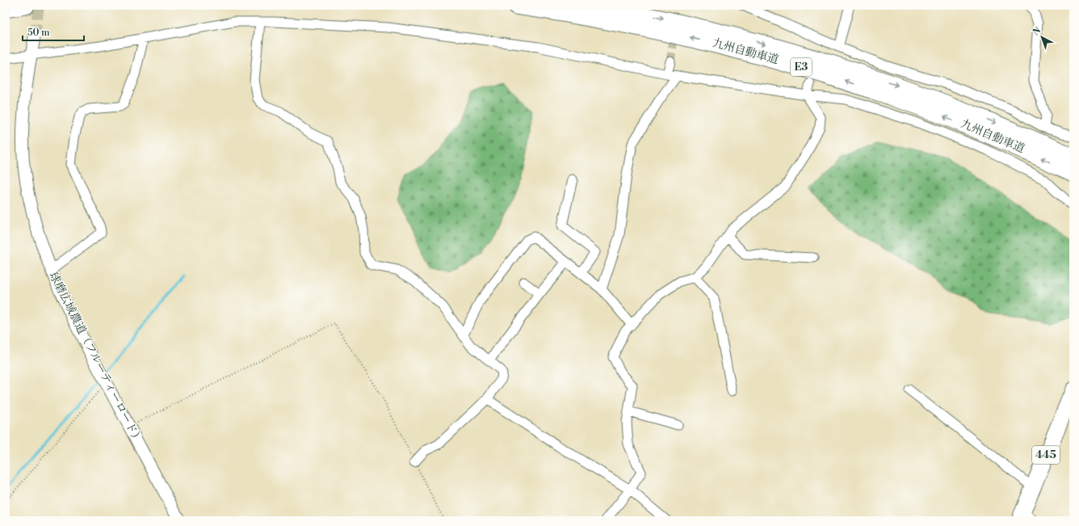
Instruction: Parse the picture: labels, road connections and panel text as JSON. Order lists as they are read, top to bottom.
{
  "streets": {
    "highway": ["九州自動車道", "E3", "445"],
    "street": ["球磨広域農道（フルーティーロード）"]
  },
  "scale_bar": "50 m",
  "north": "top left"
}
